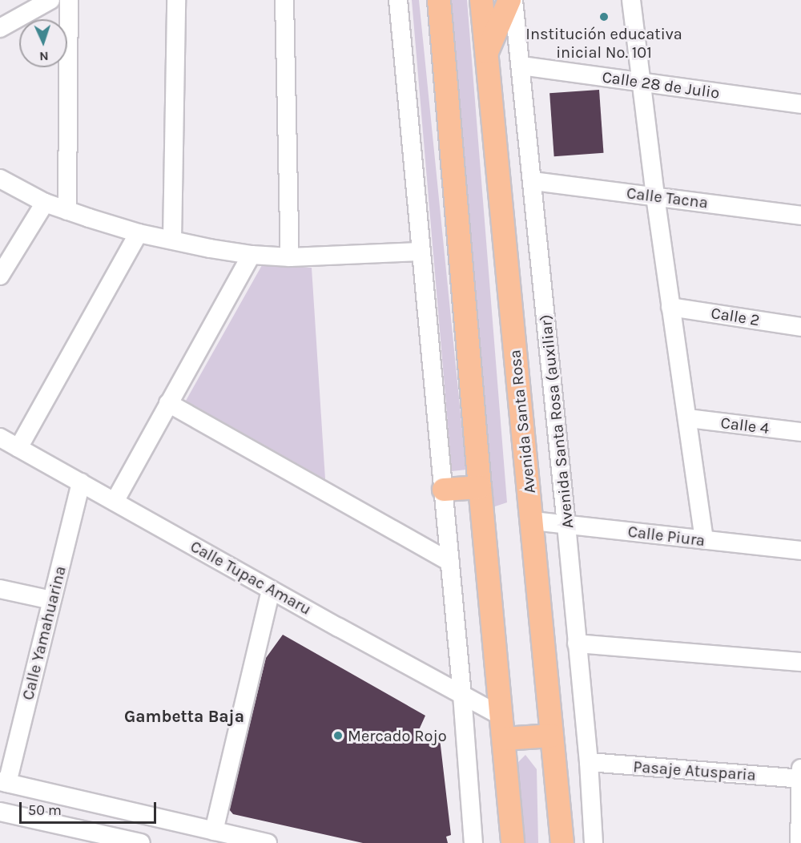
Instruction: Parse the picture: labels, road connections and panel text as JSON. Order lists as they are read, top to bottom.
{
  "streets": {
    "main road": ["Avenida Santa Rosa"],
    "street": [
      "Calle 28 de Julio",
      "Calle Tacna",
      "Calle 2",
      "Avenida Santa Rosa (auxiliar)",
      "Calle 4",
      "Calle Piura",
      "Calle Tupac Amaru",
      "Calle Yamahuarina",
      "Pasaje Atusparia"
    ]
  },
  "crossings": [
    ["Calle 28 de Julio", "Avenida Santa Rosa (auxiliar)"],
    ["Calle Tacna", "Avenida Santa Rosa (auxiliar)"],
    ["Avenida Santa Rosa", "Calle Piura"],
    ["Avenida Santa Rosa (auxiliar)", "Calle Piura"],
    ["Avenida Santa Rosa (auxiliar)", "Pasaje Atusparia"],
    ["Calle Tupac Amaru", "Calle Yamahuarina"]
  ],
  "districts": ["Gambetta Baja"],
  "places": ["Institución educativa inicial No. 101", "Mercado Rojo"],
  "scale_bar": "50 m",
  "north": "bottom"
}
